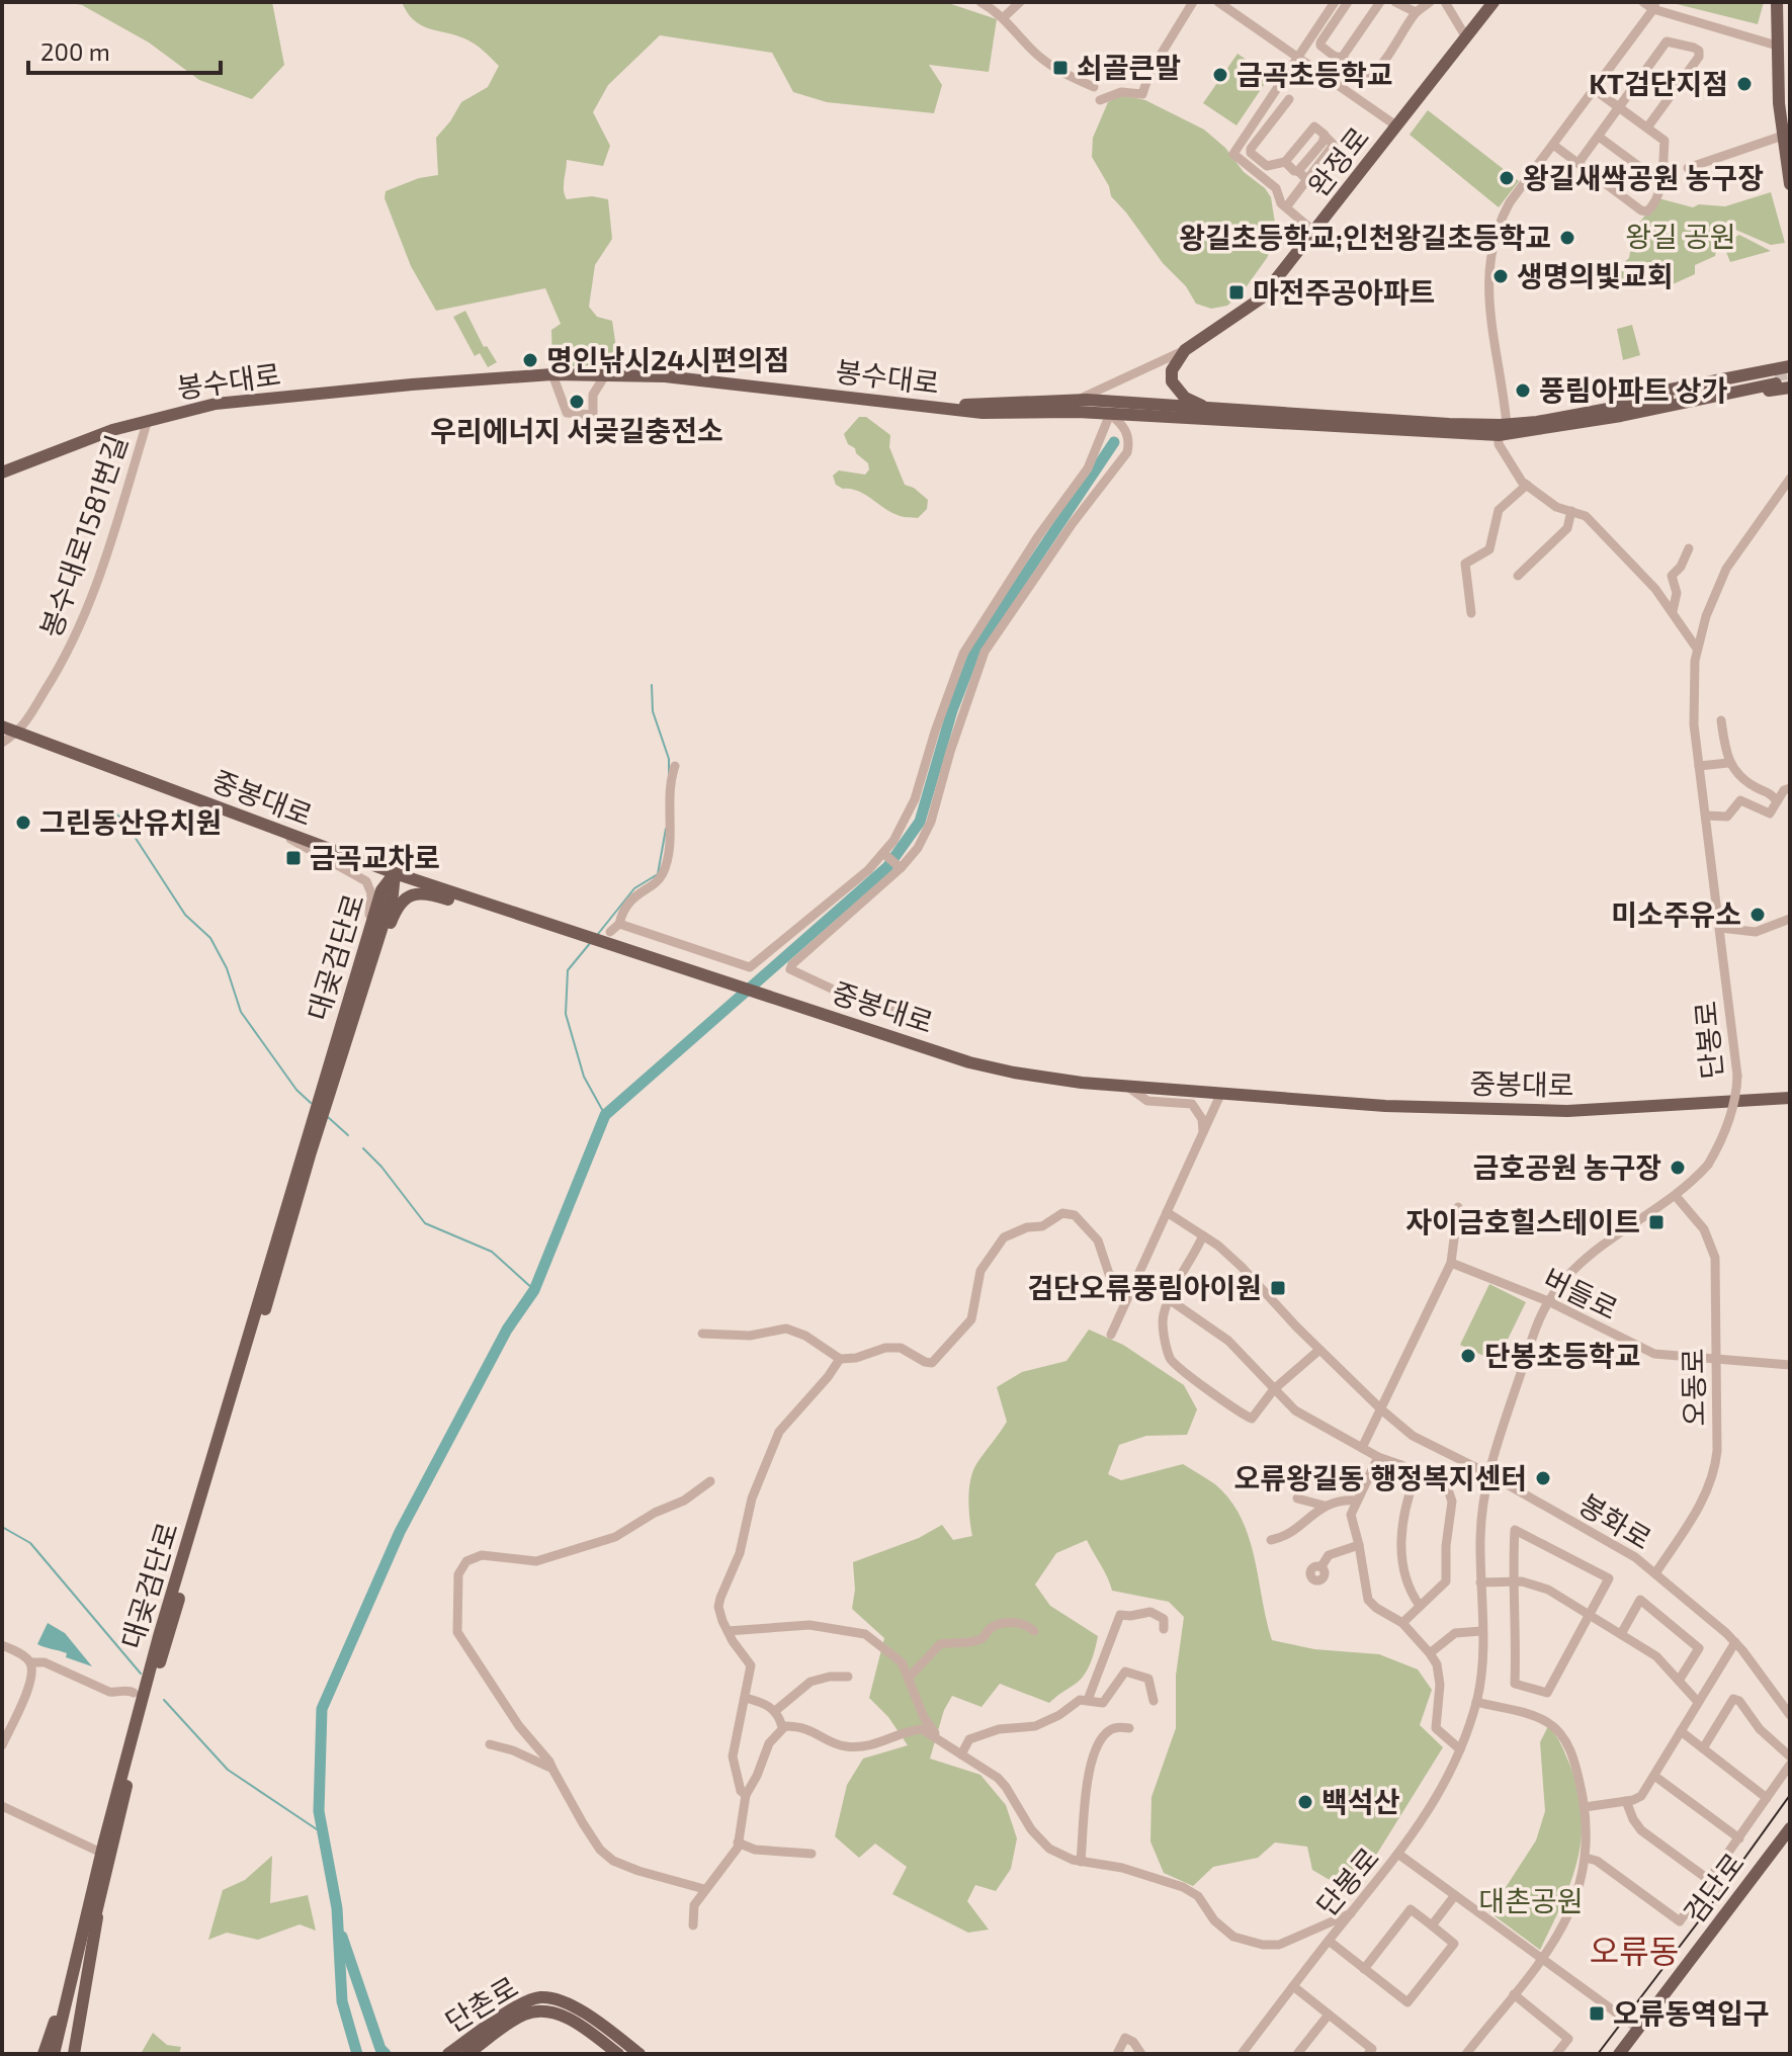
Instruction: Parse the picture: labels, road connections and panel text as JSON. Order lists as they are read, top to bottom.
{
  "streets": {
    "main road": [
      "완정로",
      "봉수대로",
      "중봉대로",
      "대곶검단로",
      "검단로",
      "단촌로"
    ],
    "street": [
      "봉수대로1581번길",
      "단봉로",
      "버들로",
      "오동로",
      "봉화로"
    ]
  },
  "crossings": [
    ["완정로", "봉수대로"],
    ["봉수대로", "봉수대로1581번길"],
    ["봉수대로1581번길", "중봉대로"],
    ["중봉대로", "대곶검단로"],
    ["단봉로", "버들로"],
    ["단봉로", "오동로"],
    ["단봉로", "봉화로"],
    ["버들로", "오동로"],
    ["오동로", "봉화로"]
  ],
  "districts": ["오류동"],
  "parks": ["왕길 공원", "대촌공원"],
  "places": {
    "transit": [
      "쇠골큰말",
      "마전주공아파트",
      "금곡교차로",
      "자이금호힐스테이트",
      "검단오류풍림아이원",
      "오류동역입구"
    ],
    "other": [
      "금곡초등학교",
      "KT검단지점",
      "왕길새싹공원 농구장",
      "왕길초등학교;인천왕길초등학교",
      "생명의빛교회",
      "명인낚시24시편의점",
      "풍림아파트 상가",
      "우리에너지 서곶길충전소",
      "그린동산유치원",
      "미소주유소",
      "금호공원 농구장",
      "단봉초등학교",
      "오류왕길동 행정복지센터",
      "백석산"
    ]
  },
  "scale_bar": "200 m"
}
